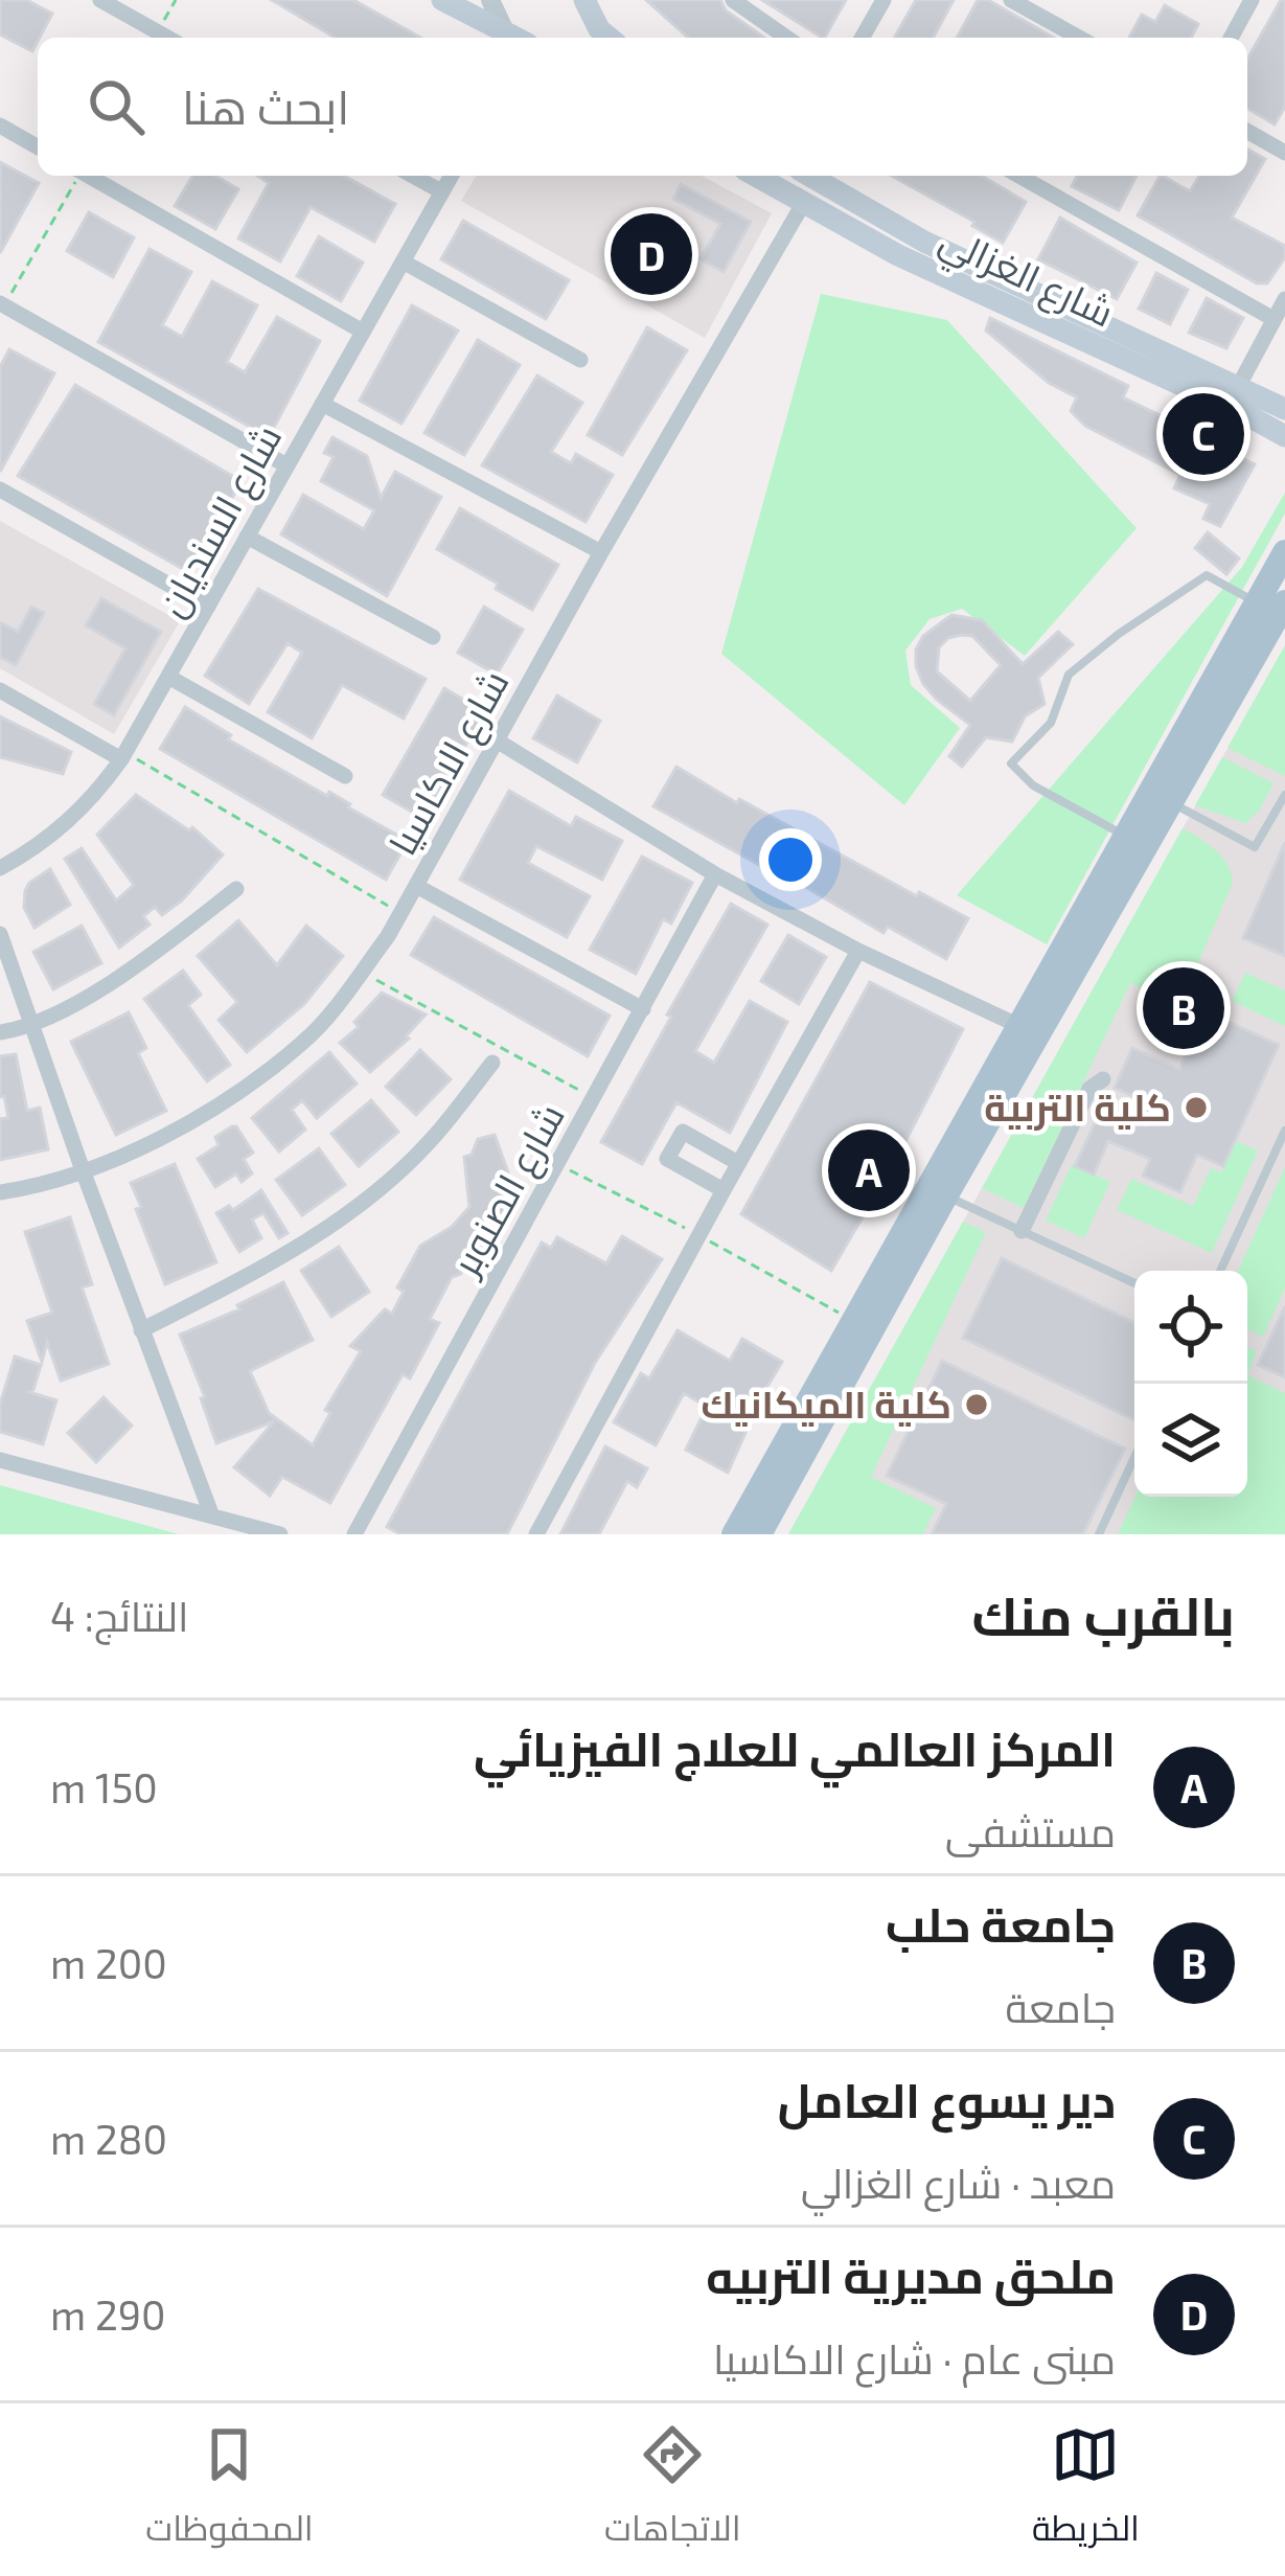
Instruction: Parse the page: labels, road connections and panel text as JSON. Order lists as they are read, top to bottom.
{
  "streets": {
    "main road": ["شارع الغزالي"],
    "street": ["شارع السنديان", "شارع الاكاسيا", "شارع الصنوبر"]
  },
  "crossings": [
    ["شارع الغزالي", "شارع الاكاسيا"]
  ],
  "places": ["كلية التربية", "كلية الميكانيك"],
  "page": {
    "search": "ابحث هنا",
    "pins": [
      "D",
      "C",
      "B",
      "A"
    ],
    "heading": ["بالقرب منك", "النتائج: 4"],
    "list": [
      {
        "mark": "A",
        "name": "المركز العالمي للعلاج الفيزيائي",
        "note": "مستشفى",
        "value": "150 m"
      },
      {
        "mark": "B",
        "name": "جامعة حلب",
        "note": "جامعة",
        "value": "200 m"
      },
      {
        "mark": "C",
        "name": "دير يسوع العامل",
        "note": "معبد · شارع الغزالي",
        "value": "280 m"
      },
      {
        "mark": "D",
        "name": "ملحق مديرية التربيه",
        "note": "مبنى عام · شارع الاكاسيا",
        "value": "290 m"
      }
    ],
    "nav": ["الخريطة", "الاتجاهات", "المحفوظات"]
  }
}
